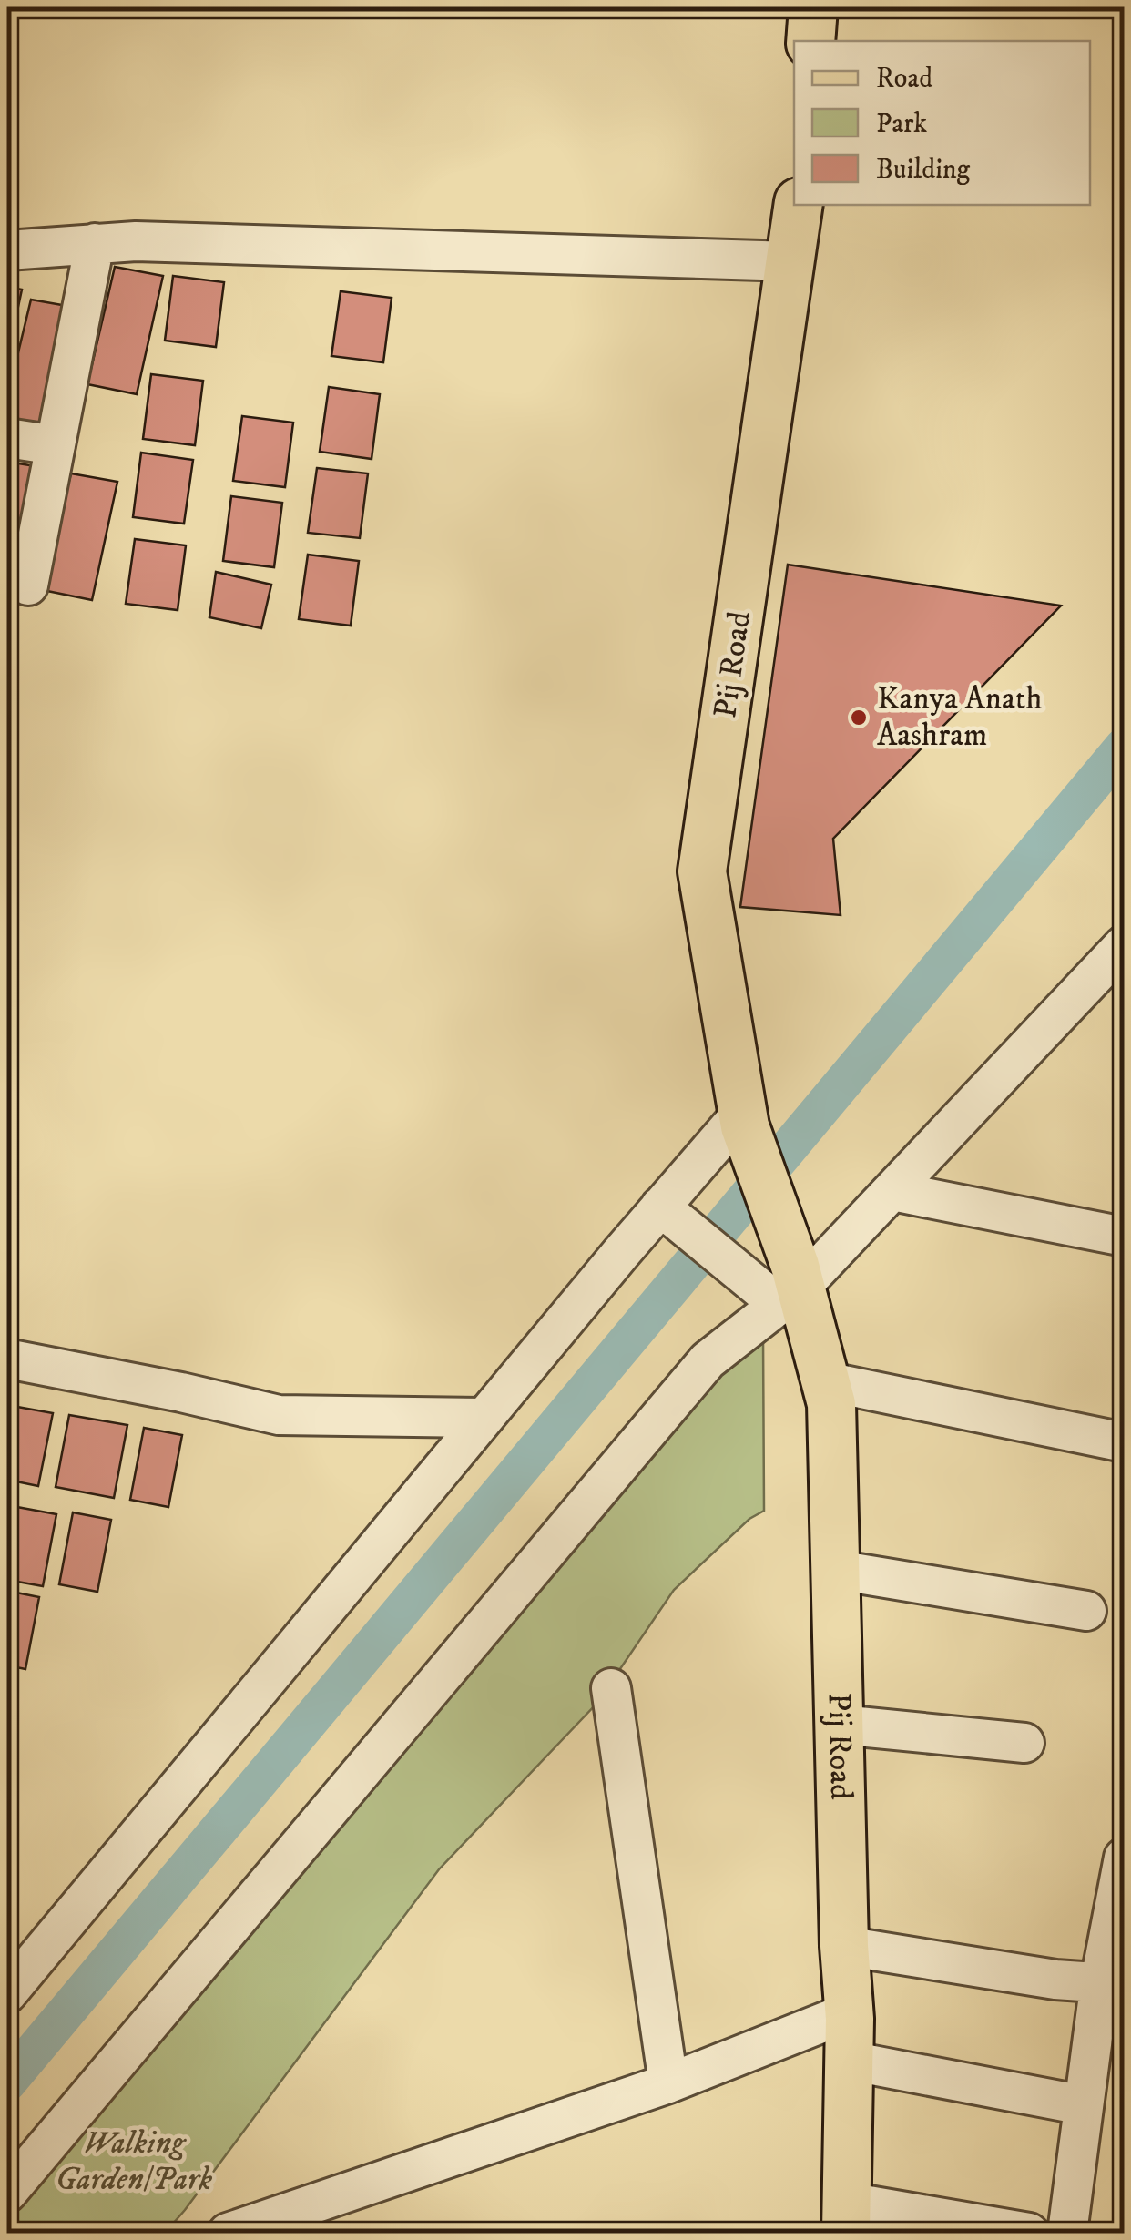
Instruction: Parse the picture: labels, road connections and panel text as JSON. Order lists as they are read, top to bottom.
{
  "streets": {
    "main road": ["Pij Road"]
  },
  "parks": ["Walking Garden/Park"],
  "places": ["Kanya Anath Aashram"],
  "legend": ["Road", "Park", "Building"]
}
